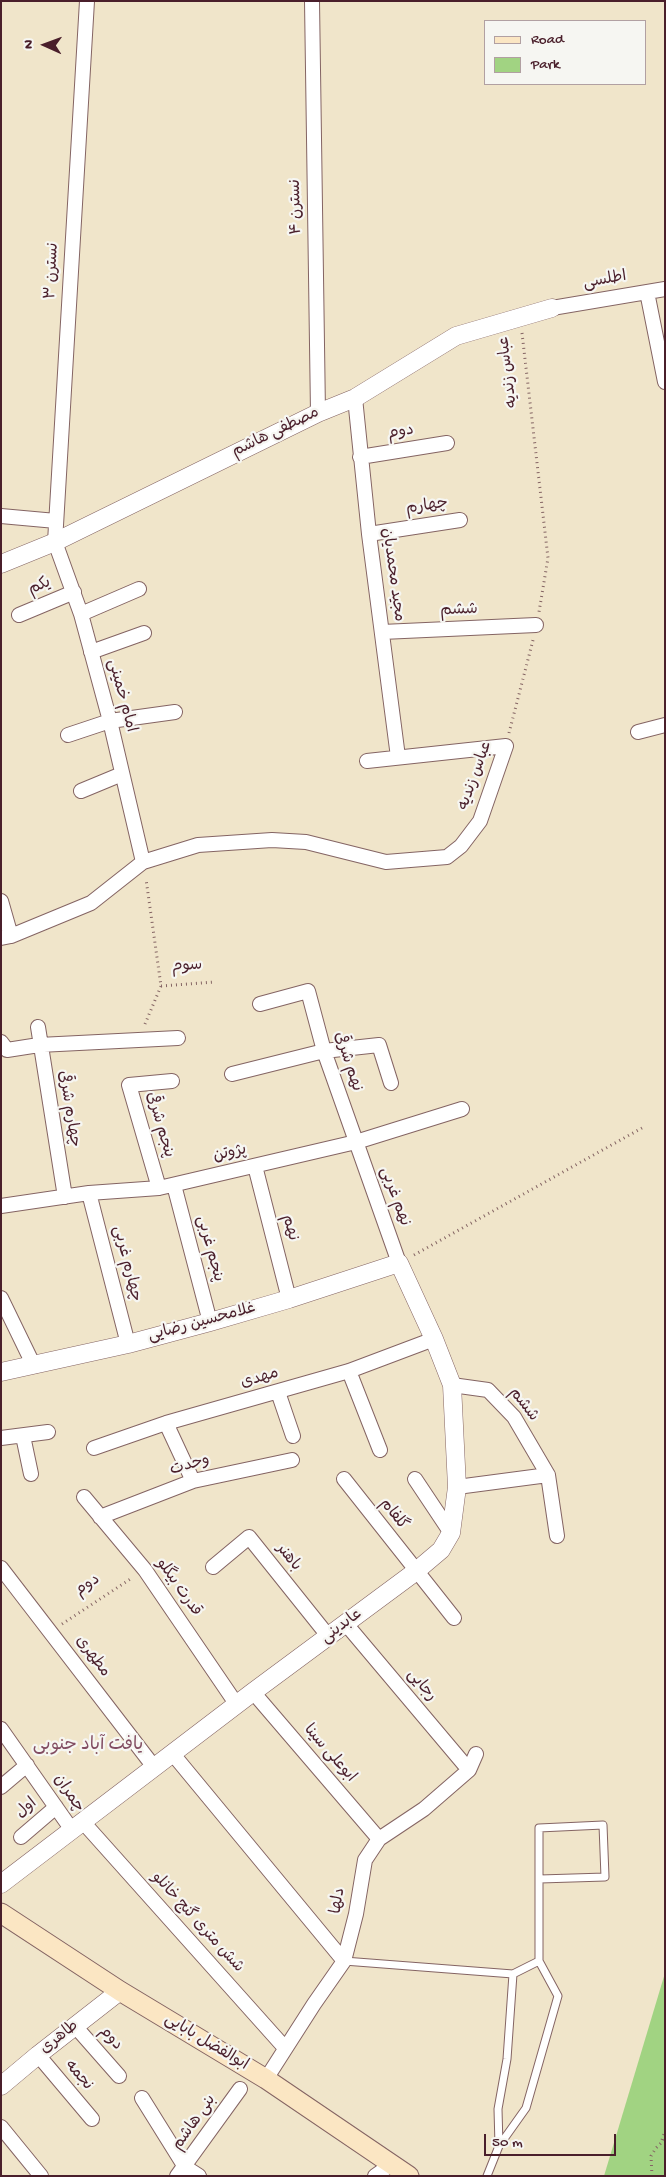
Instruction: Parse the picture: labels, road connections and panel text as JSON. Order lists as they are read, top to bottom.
{
  "streets": {
    "main road": ["ابوالفضل بابایی"],
    "street": [
      "نسترن ۴",
      "نسترن ۳",
      "اطلسی",
      "عباس زندیه",
      "مصطفی هاشم",
      "دوم",
      "چهارم",
      "مجید محمدیان",
      "یکم",
      "ششم",
      "امام خمینی",
      "نهم شرقی",
      "چهارم شرقی",
      "پنجم شرقی",
      "پژوتن",
      "نهم غربی",
      "نهم",
      "پنجم غربی",
      "چهارم غربی",
      "غلامحسین رضایی",
      "مهدی",
      "وحدت",
      "گلفام",
      "باهنر",
      "قدرت بیگلو",
      "عابدینی",
      "مطهری",
      "رجایی",
      "ابوعلی سینا",
      "چمران",
      "اول",
      "دلها",
      "شش متری گنج خانلو",
      "طاهری",
      "نجمه",
      "بنی هاشم"
    ],
    "path": ["سوم"]
  },
  "crossings": [
    ["نسترن ۴", "مصطفی هاشم"],
    ["نسترن ۳", "مصطفی هاشم"],
    ["نسترن ۳", "امام خمینی"],
    ["اطلسی", "مصطفی هاشم"],
    ["عباس زندیه", "مصطفی هاشم"],
    ["عباس زندیه", "ششم"],
    ["عباس زندیه", "امام خمینی"],
    ["مصطفی هاشم", "مجید محمدیان"],
    ["مصطفی هاشم", "امام خمینی"],
    ["دوم", "مجید محمدیان"],
    ["دوم", "قدرت بیگلو"],
    ["دوم", "مطهری"],
    ["دوم", "طاهری"],
    ["چهارم", "مجید محمدیان"],
    ["مجید محمدیان", "ششم"],
    ["یکم", "امام خمینی"],
    ["ششم", "عابدینی"],
    ["نهم شرقی", "پژوتن"],
    ["نهم شرقی", "نهم غربی"],
    ["چهارم شرقی", "پژوتن"],
    ["پنجم شرقی", "پژوتن"],
    ["پژوتن", "نهم غربی"],
    ["پژوتن", "نهم"],
    ["پژوتن", "پنجم غربی"],
    ["پژوتن", "چهارم غربی"],
    ["نهم غربی", "غلامحسین رضایی"],
    ["نهم غربی", "عابدینی"],
    ["نهم", "غلامحسین رضایی"],
    ["پنجم غربی", "غلامحسین رضایی"],
    ["چهارم غربی", "غلامحسین رضایی"],
    ["غلامحسین رضایی", "عابدینی"],
    ["مهدی", "عابدینی"],
    ["وحدت", "قدرت بیگلو"],
    ["گلفام", "عابدینی"],
    ["باهنر", "عابدینی"],
    ["قدرت بیگلو", "عابدینی"],
    ["عابدینی", "مطهری"],
    ["عابدینی", "رجایی"],
    ["عابدینی", "ابوعلی سینا"],
    ["عابدینی", "چمران"],
    ["عابدینی", "شش متری گنج خانلو"],
    ["رجایی", "دلها"],
    ["ابوعلی سینا", "دلها"],
    ["چمران", "اول"],
    ["چمران", "شش متری گنج خانلو"],
    ["دلها", "شش متری گنج خانلو"],
    ["دلها", "ابوالفضل بابایی"],
    ["طاهری", "ابوالفضل بابایی"],
    ["طاهری", "نجمه"]
  ],
  "districts": ["یافت آباد جنوبی"],
  "legend": ["Road", "Park"],
  "scale_bar": "50 m",
  "north": "left"
}
